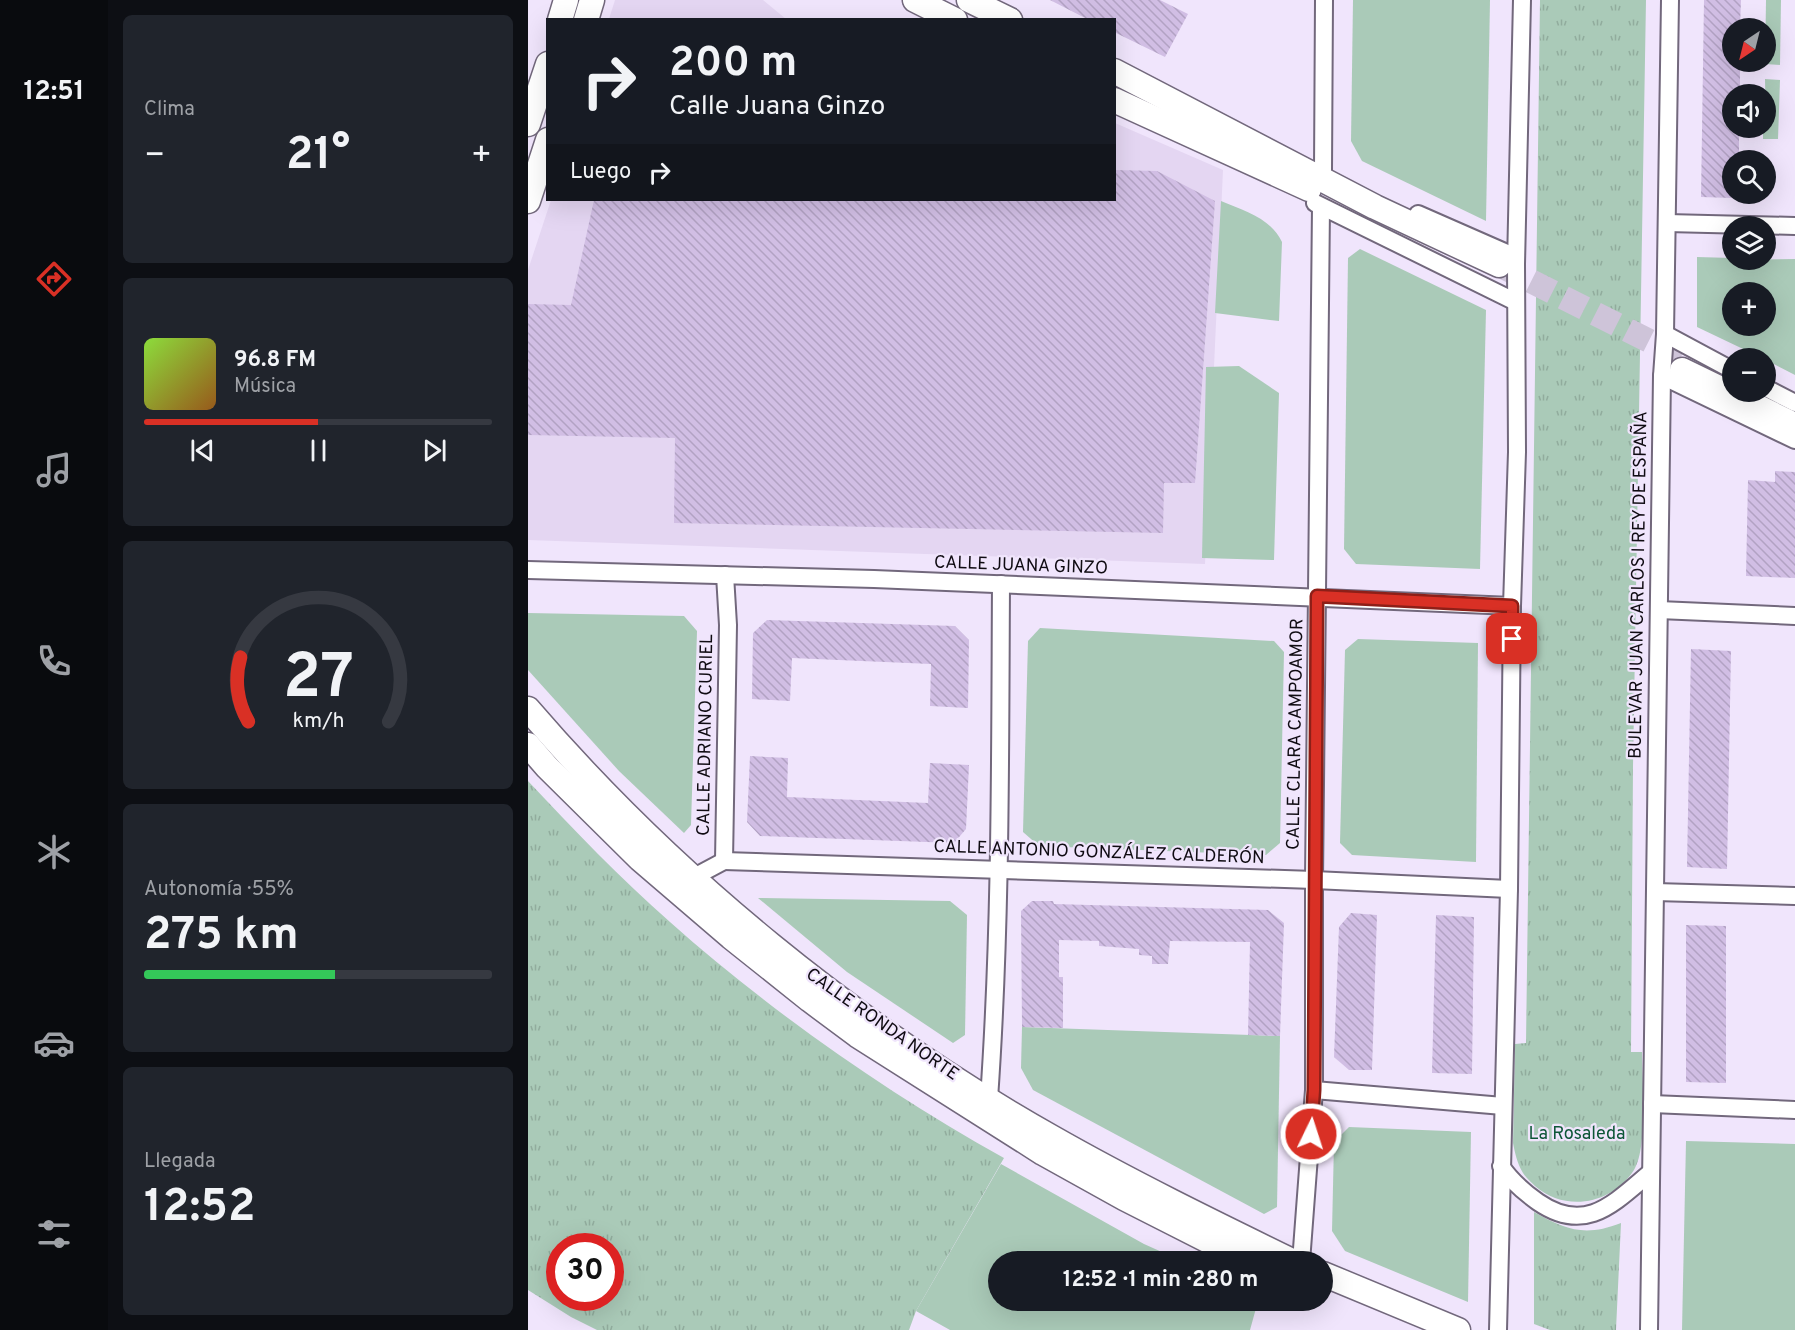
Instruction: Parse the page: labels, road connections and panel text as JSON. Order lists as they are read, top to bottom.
{
  "streets": {
    "street": [
      "CALLE JUANA GINZO",
      "BULEVAR JUAN CARLOS I REY DE ESPAÑA",
      "CALLE CLARA CAMPOAMOR",
      "CALLE ADRIANO CURIEL",
      "CALLE ANTONIO GONZÁLEZ CALDERÓN",
      "CALLE RONDA NORTE"
    ]
  },
  "crossings": [
    ["CALLE JUANA GINZO", "CALLE CLARA CAMPOAMOR"],
    ["CALLE JUANA GINZO", "CALLE ADRIANO CURIEL"],
    ["CALLE CLARA CAMPOAMOR", "CALLE ANTONIO GONZÁLEZ CALDERÓN"],
    ["CALLE ADRIANO CURIEL", "CALLE ANTONIO GONZÁLEZ CALDERÓN"],
    ["CALLE ADRIANO CURIEL", "CALLE RONDA NORTE"]
  ],
  "parks": ["La Rosaleda"],
  "north": "bottom left",
  "page": {
    "tabs": "12:51",
    "tile": [
      "Clima",
      ["Autonomía · 55%", "275 km"],
      ["Llegada", "12:52"]
    ],
    "map_buttons": ["+", "−"],
    "turn": ["200 m", "Calle Juana Ginzo"],
    "heat": ["−", "21°", "+"],
    "then": "Luego",
    "song": ["96.8 FM", "Música"],
    "limit": "30",
    "trip": "12:52 · 1 min · 280 m",
    "gauge": ["27", "km/h"]
  }
}
